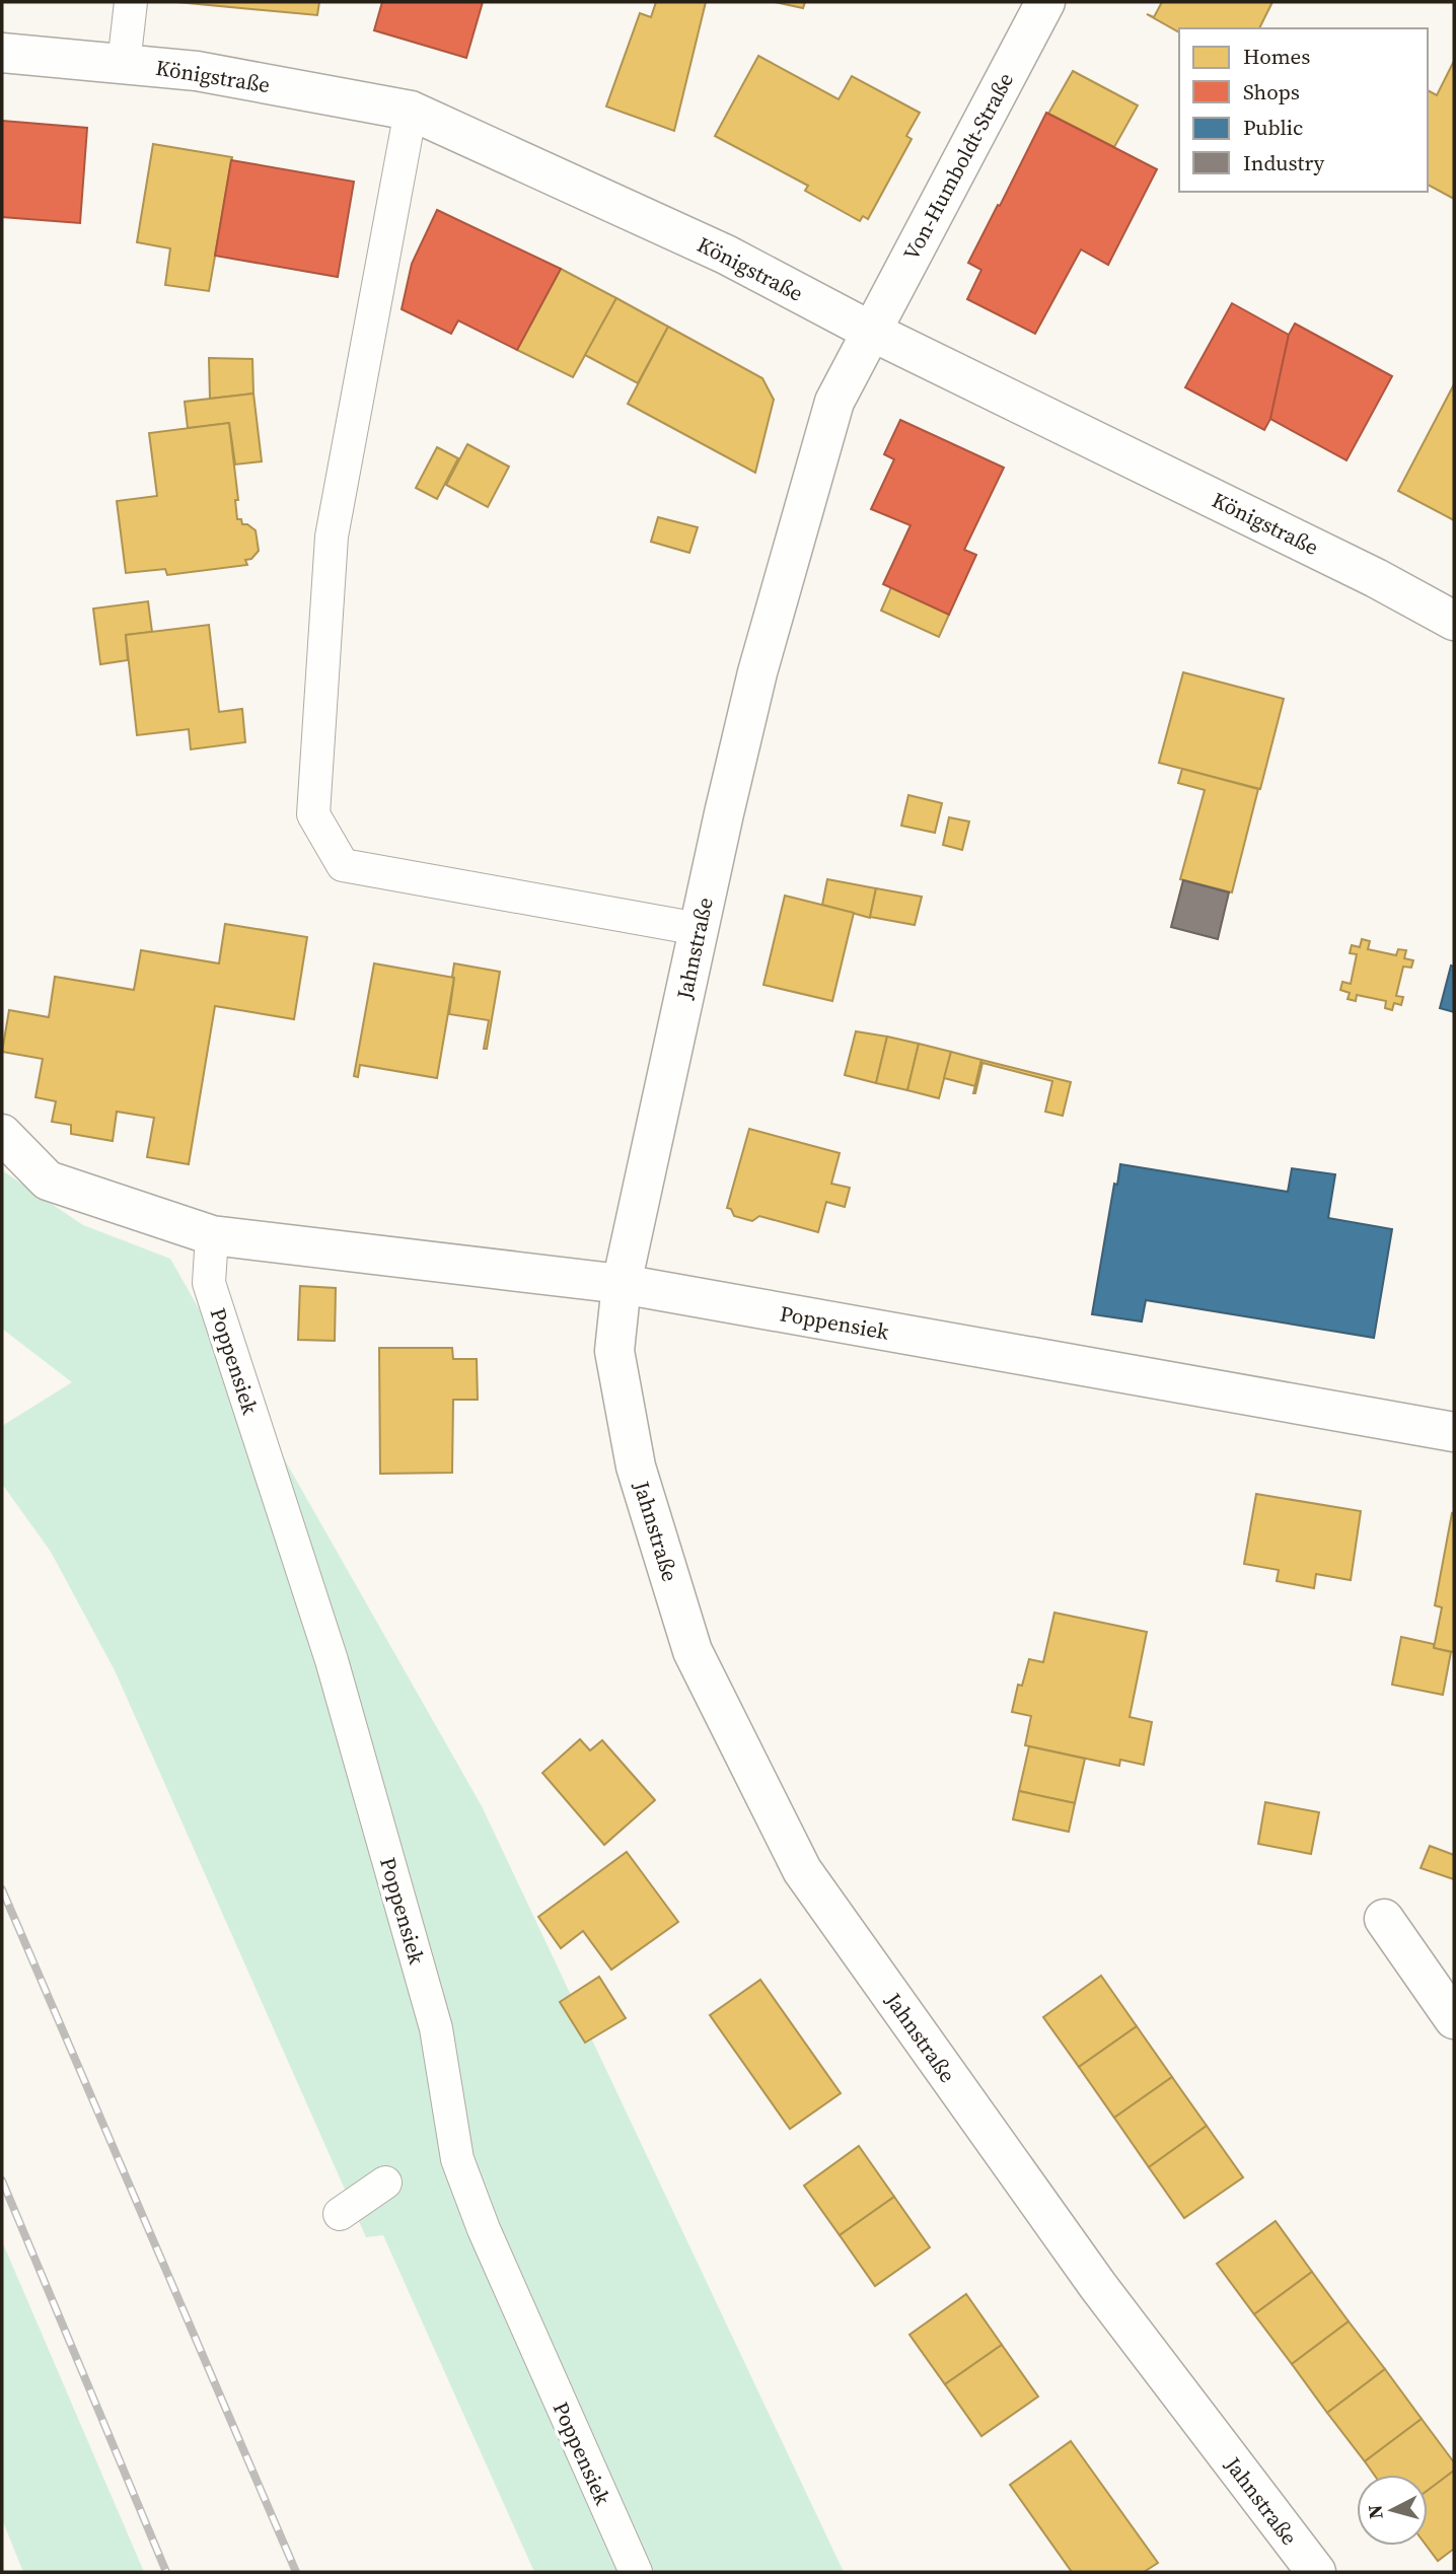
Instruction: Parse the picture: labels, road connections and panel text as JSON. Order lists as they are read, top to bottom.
{
  "streets": {
    "street": [
      "Königstraße",
      "Von-Humboldt-Straße",
      "Jahnstraße",
      "Poppensiek"
    ]
  },
  "crossings": [
    ["Königstraße", "Von-Humboldt-Straße"],
    ["Königstraße", "Jahnstraße"],
    ["Von-Humboldt-Straße", "Jahnstraße"],
    ["Jahnstraße", "Poppensiek"]
  ],
  "legend": [
    "Homes",
    "Shops",
    "Public",
    "Industry"
  ],
  "north": "left"
}
